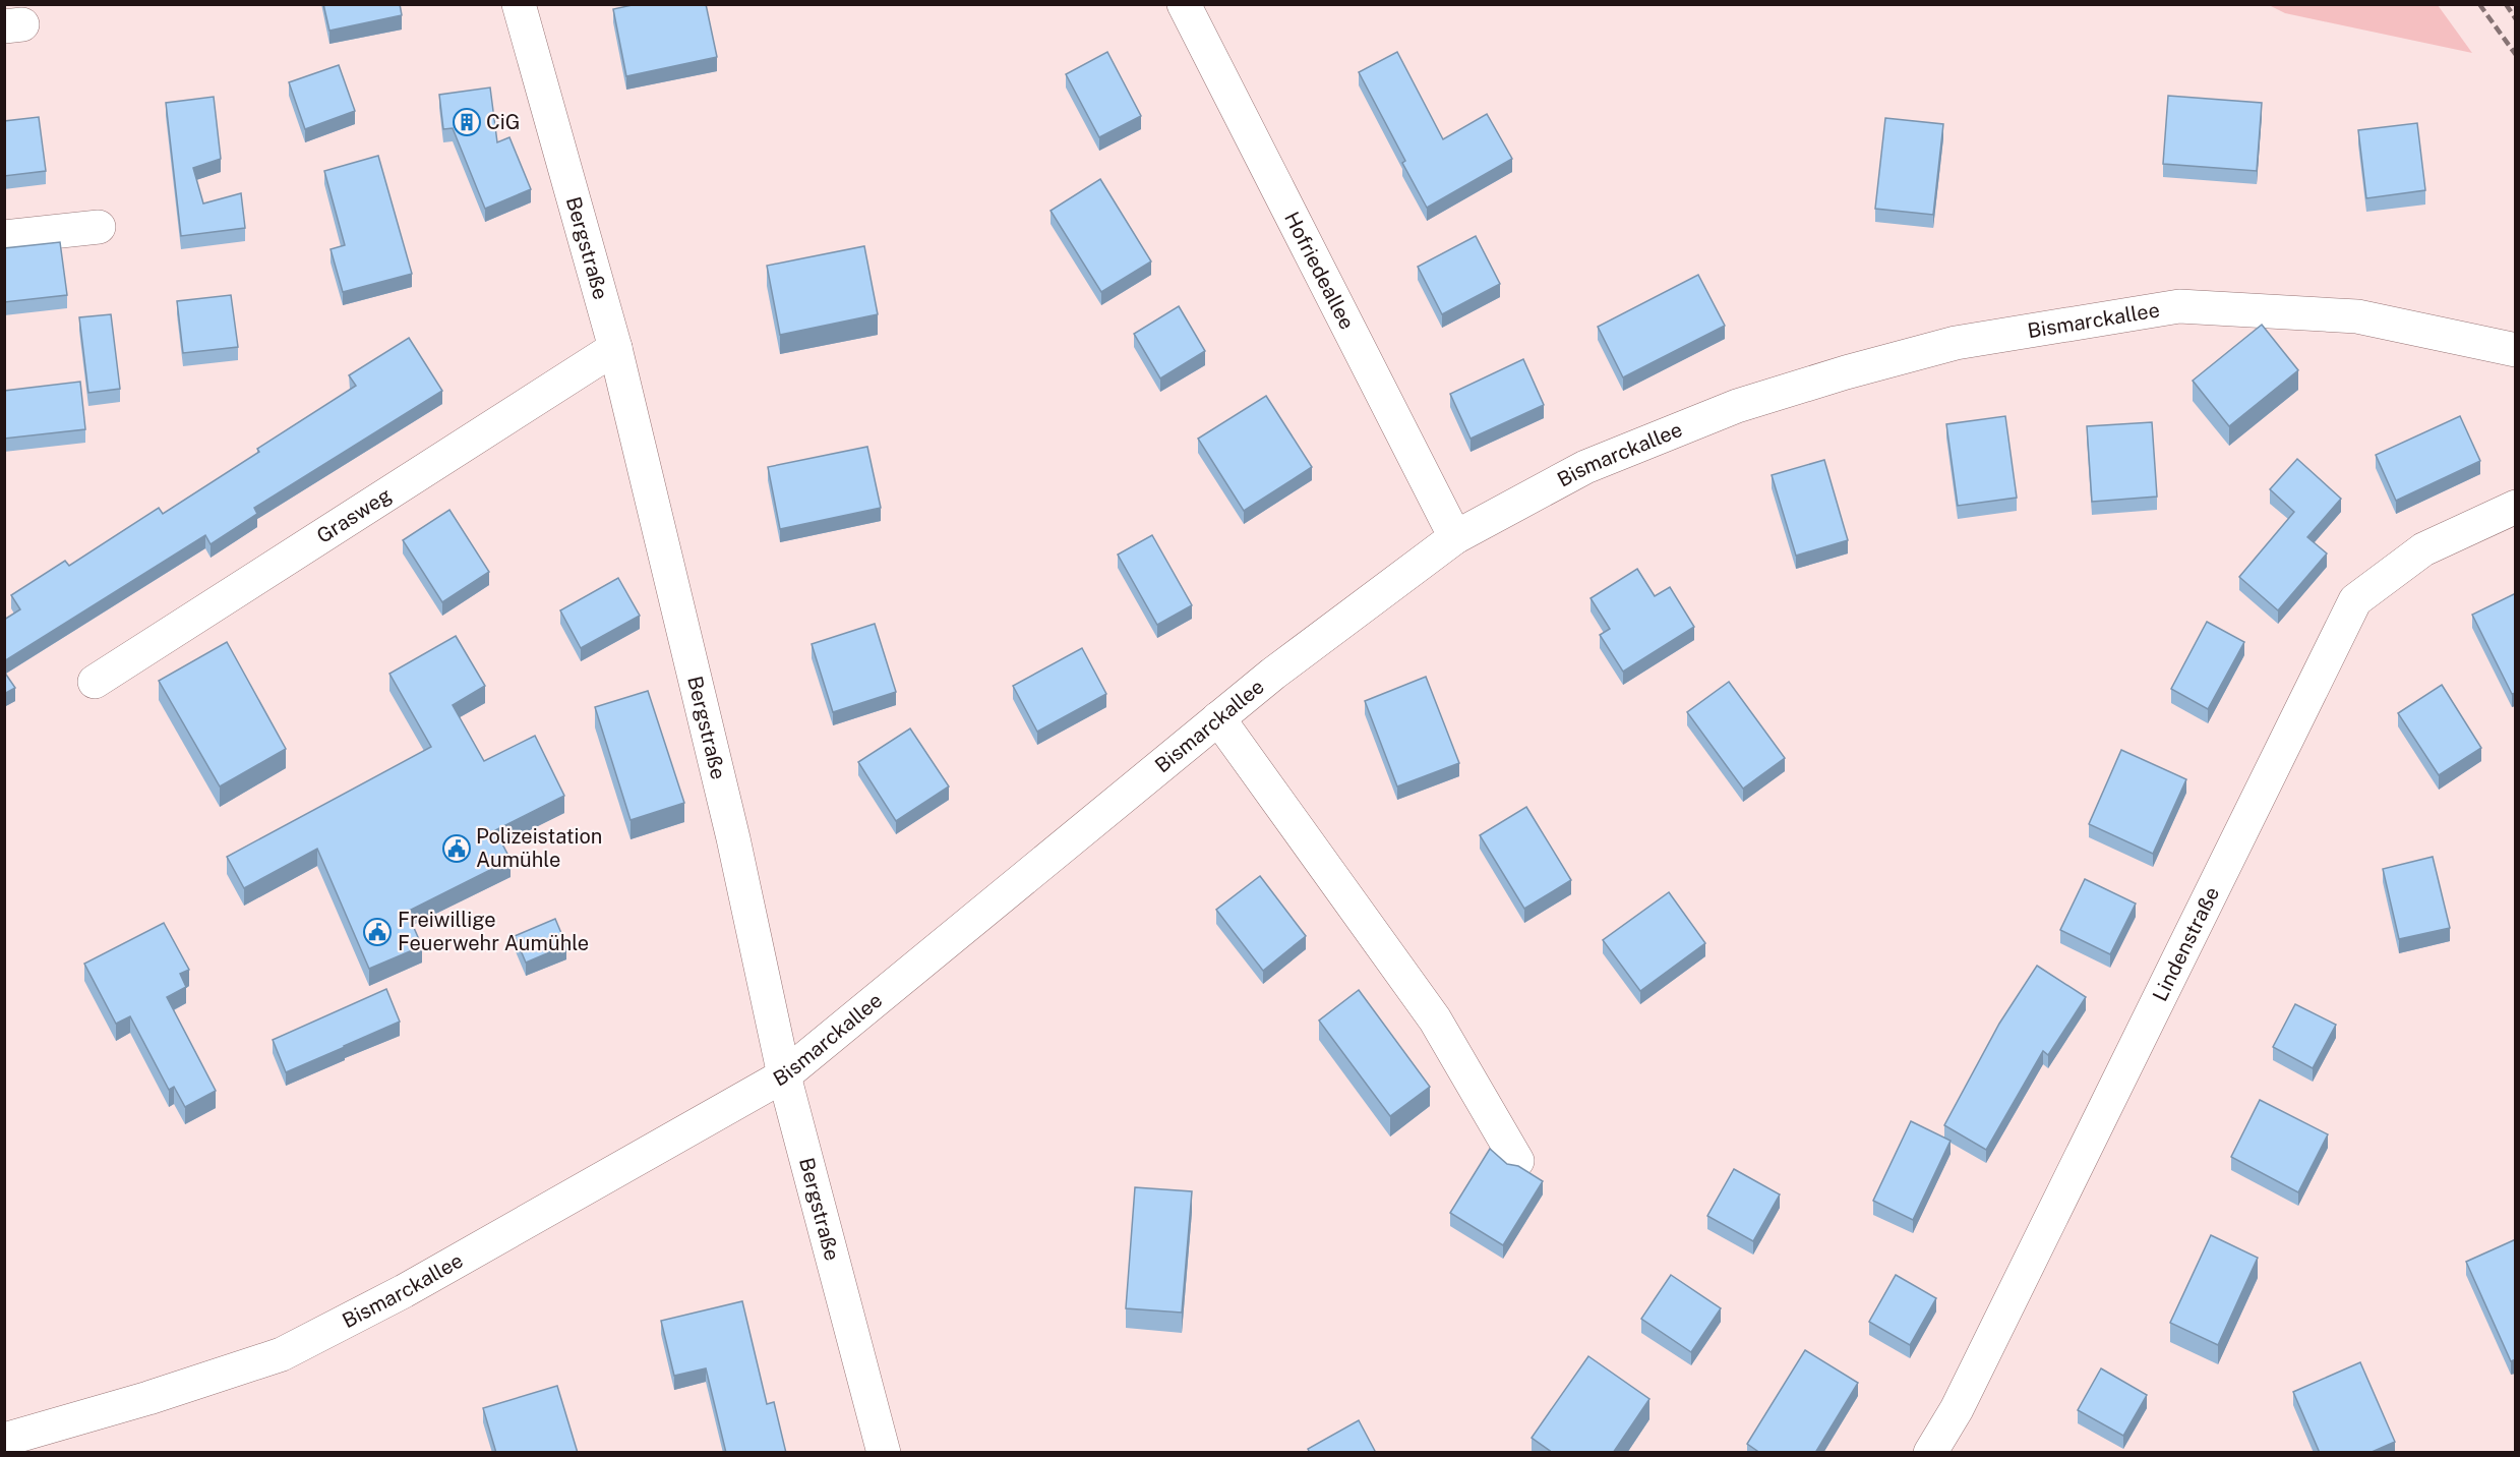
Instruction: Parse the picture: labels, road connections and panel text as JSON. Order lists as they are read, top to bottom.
{
  "streets": {
    "street": [
      "Bergstraße",
      "Hofriedeallee",
      "Bismarckallee",
      "Grasweg",
      "Lindenstraße"
    ]
  },
  "crossings": [
    ["Bergstraße", "Bismarckallee"],
    ["Bergstraße", "Grasweg"],
    ["Hofriedeallee", "Bismarckallee"]
  ],
  "places": {
    "building": ["CiG"],
    "public building": ["Polizeistation Aumühle", "Freiwillige Feuerwehr Aumühle"]
  }
}
